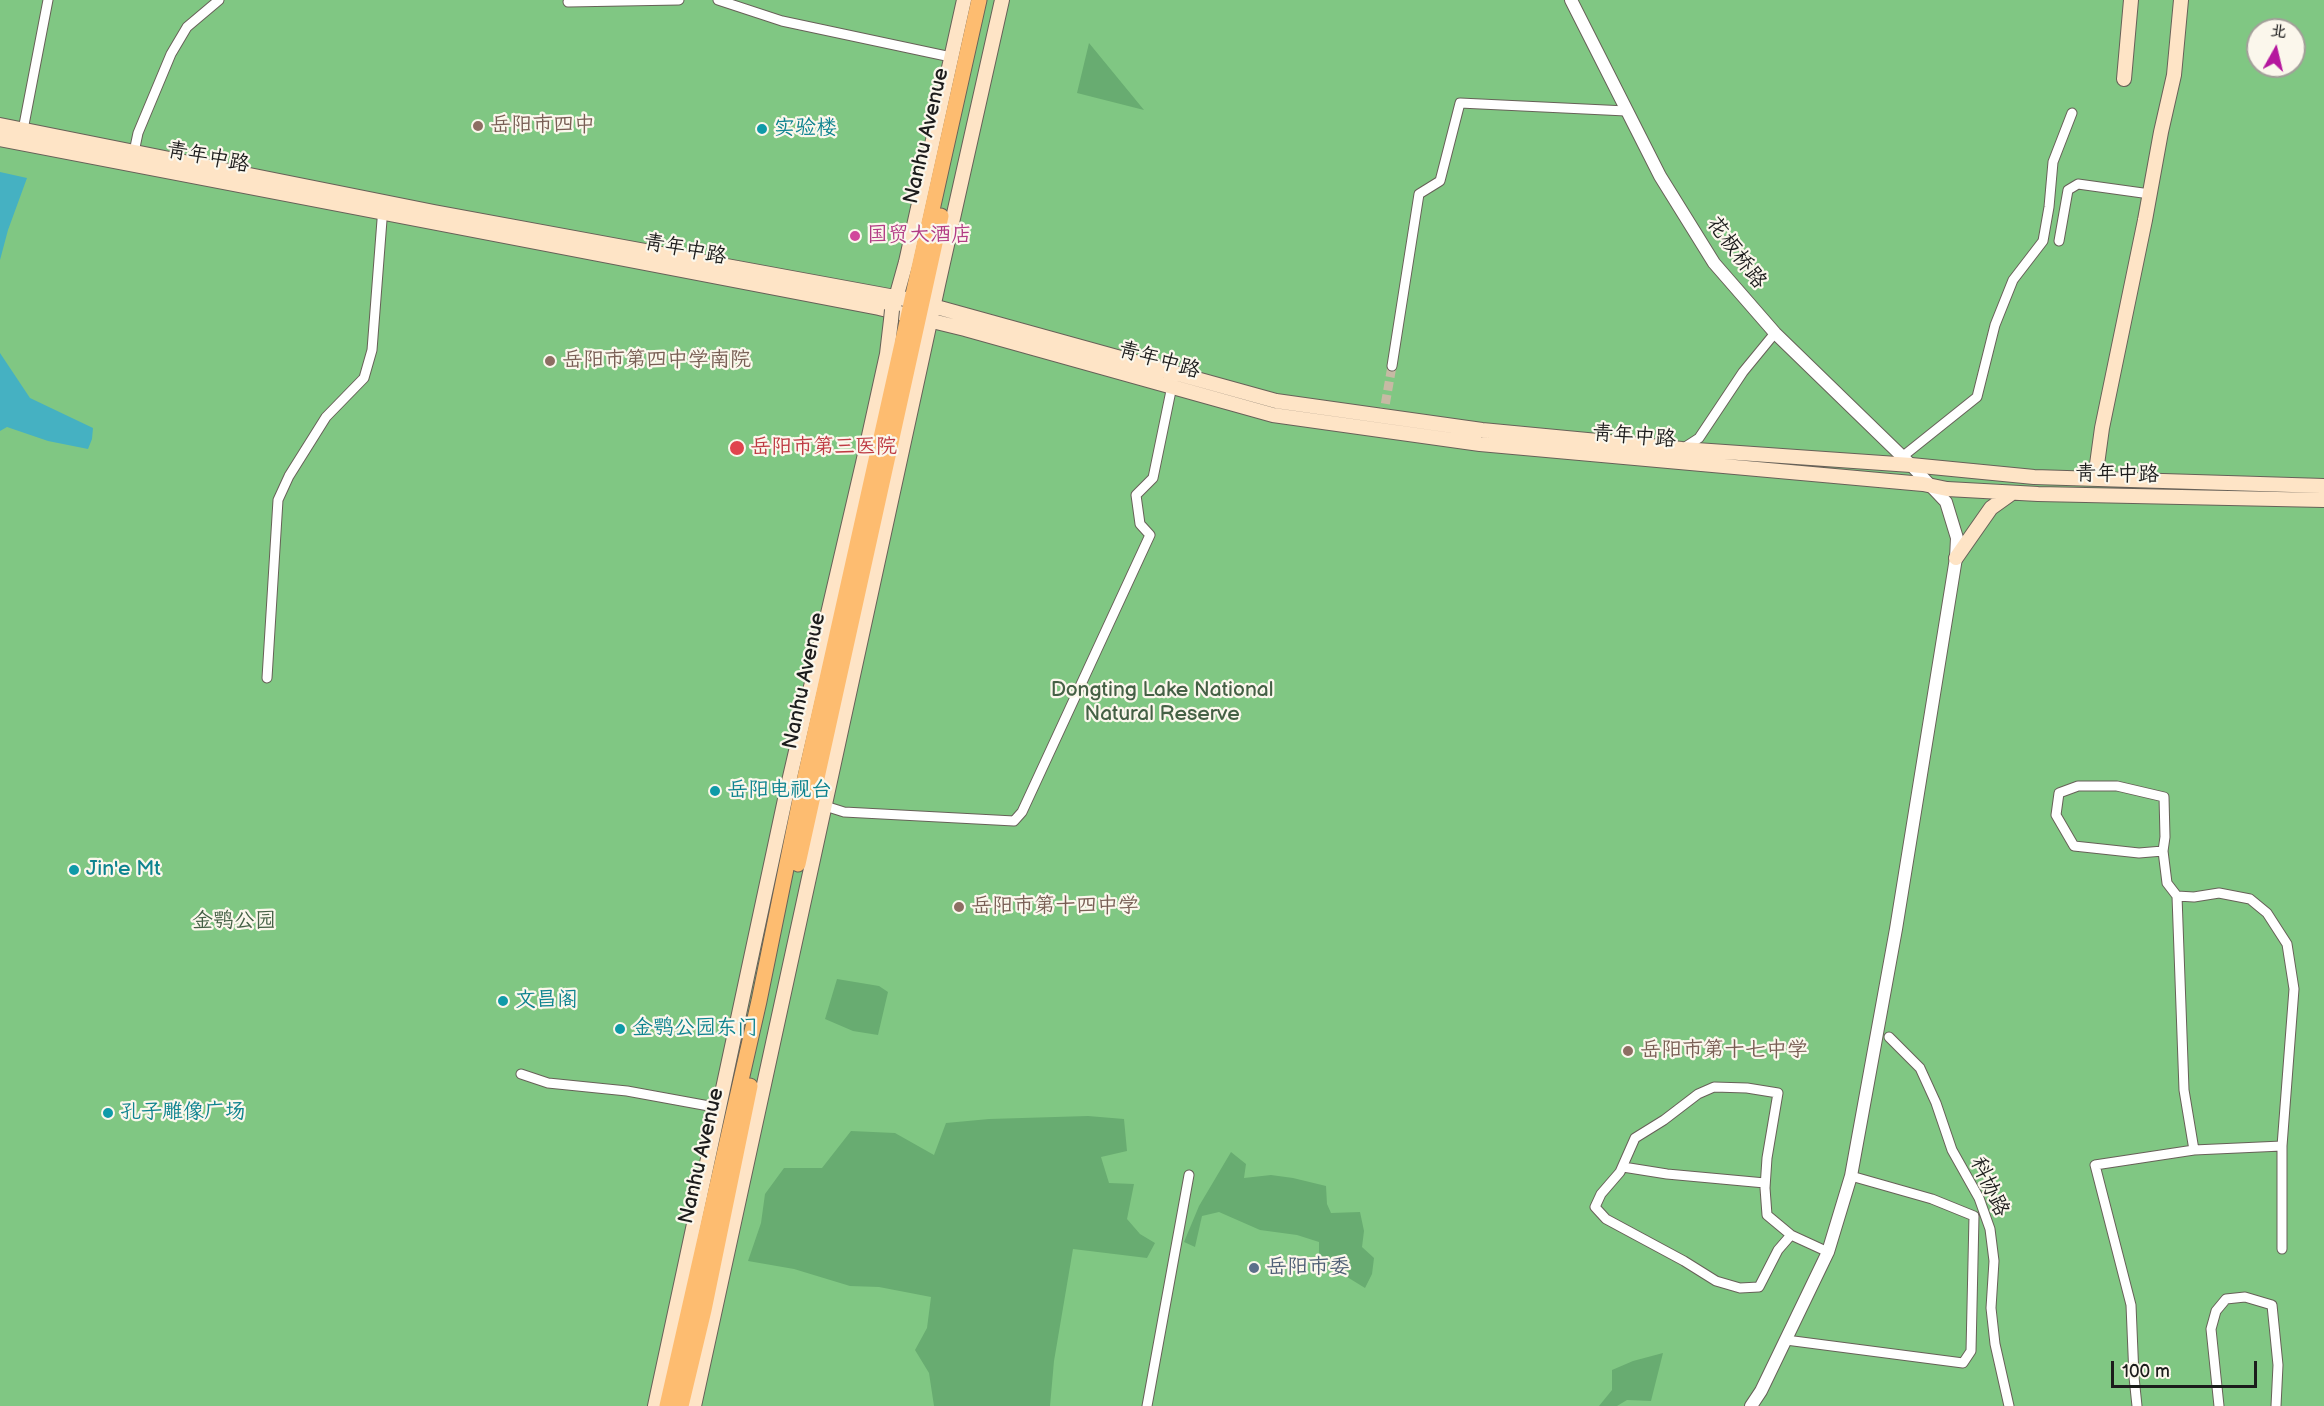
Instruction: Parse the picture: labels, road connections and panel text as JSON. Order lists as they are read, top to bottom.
{
  "streets": {
    "main road": ["Nanhu Avenue", "青年中路"],
    "street": ["花板桥路", "科协路"]
  },
  "crossings": [
    ["Nanhu Avenue", "青年中路"],
    ["青年中路", "花板桥路"]
  ],
  "parks": ["Dongting Lake National Natural Reserve", "金鹗公园"],
  "places": [
    "岳阳市四中",
    "实验楼",
    "国贸大酒店",
    "岳阳市第四中学南院",
    "岳阳市第三医院",
    "岳阳电视台",
    "Jin'e Mt",
    "岳阳市第十四中学",
    "文昌阁",
    "金鹗公园东门",
    "岳阳市第十七中学",
    "孔子雕像广场",
    "岳阳市委"
  ],
  "scale_bar": "100 m",
  "north": "top"
}
